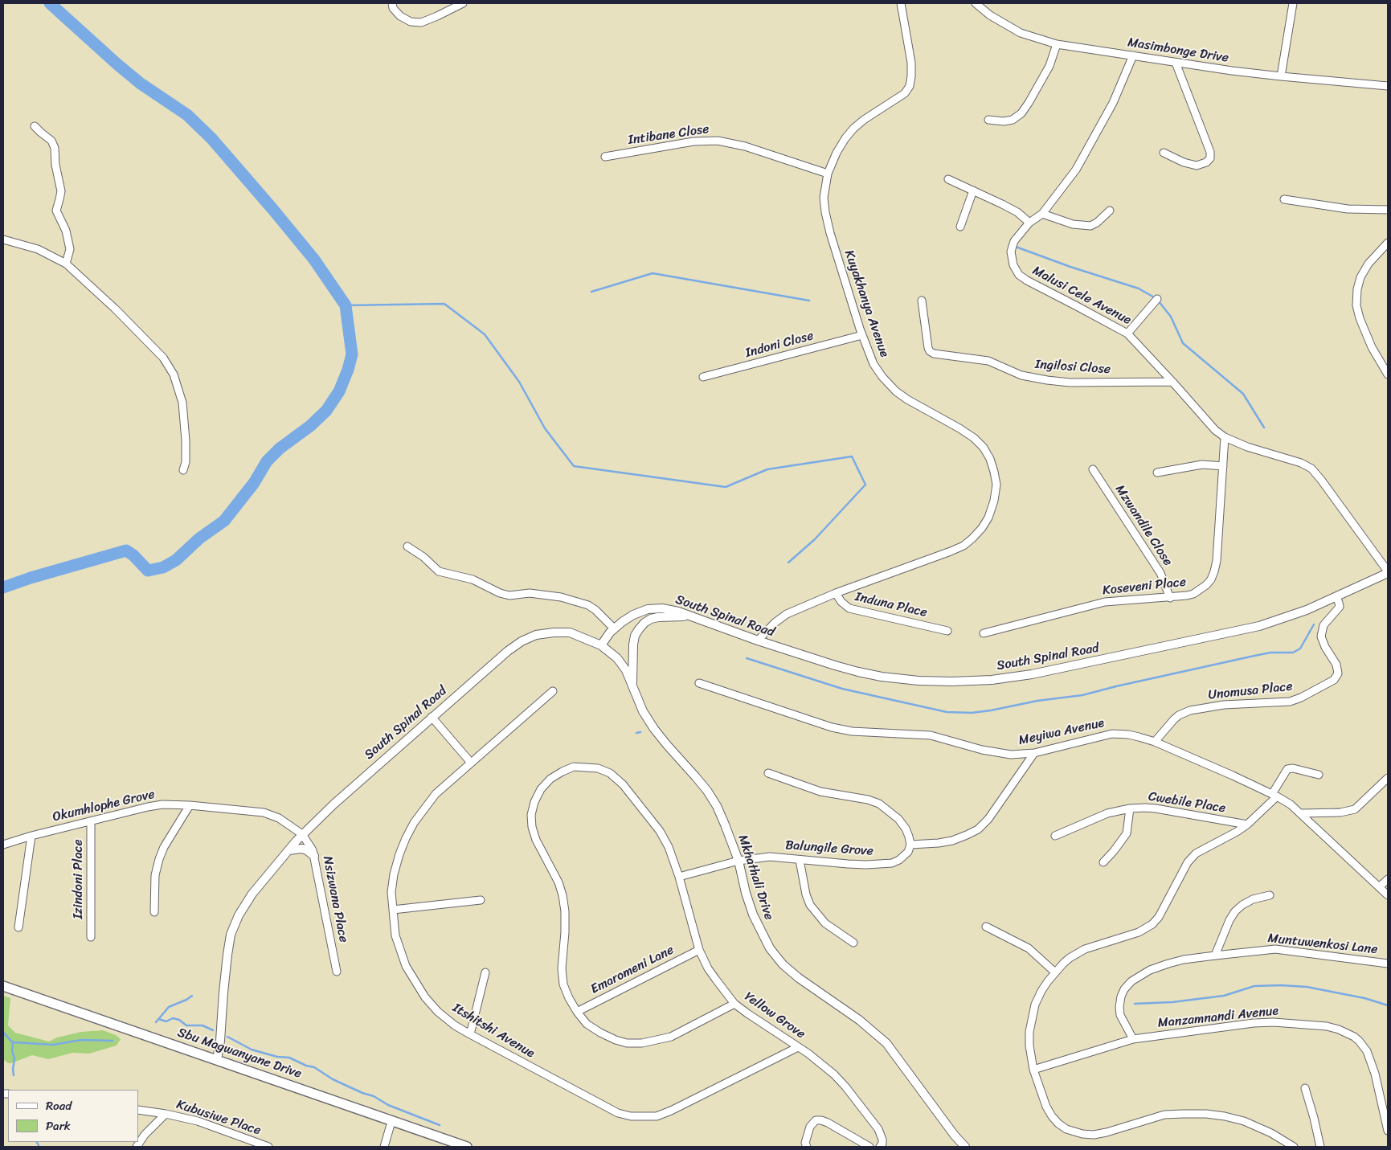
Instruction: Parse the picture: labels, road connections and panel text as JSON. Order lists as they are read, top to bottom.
{
  "streets": {
    "main road": ["Sbu Magwanyane Drive"],
    "street": [
      "Masimbonge Drive",
      "Intibane Close",
      "Malusi Cele Avenue",
      "Kuyakhanya Avenue",
      "Indoni Close",
      "Ingilosi Close",
      "Mzwandile Close",
      "Koseveni Place",
      "Induna Place",
      "South Spinal Road",
      "Unomusa Place",
      "Meyiwa Avenue",
      "Cwebile Place",
      "Okumhlophe Grove",
      "Balungile Grove",
      "Mkhathali Drive",
      "Izindoni Place",
      "Nsizwana Place",
      "Muntuwenkosi Lane",
      "Emaromeni Lane",
      "Yellow Grove",
      "Manzamnandi Avenue",
      "Itshitshi Avenue",
      "Kubusiwe Place"
    ]
  },
  "crossings": [
    ["Masimbonge Drive", "Malusi Cele Avenue"],
    ["Intibane Close", "Kuyakhanya Avenue"],
    ["Malusi Cele Avenue", "Ingilosi Close"],
    ["Malusi Cele Avenue", "Koseveni Place"],
    ["Malusi Cele Avenue", "South Spinal Road"],
    ["Kuyakhanya Avenue", "Indoni Close"],
    ["Kuyakhanya Avenue", "Induna Place"],
    ["Kuyakhanya Avenue", "South Spinal Road"],
    ["Mzwandile Close", "Koseveni Place"],
    ["South Spinal Road", "Unomusa Place"],
    ["South Spinal Road", "Okumhlophe Grove"],
    ["South Spinal Road", "Mkhathali Drive"],
    ["South Spinal Road", "Nsizwana Place"],
    ["South Spinal Road", "Sbu Magwanyane Drive"],
    ["Unomusa Place", "Meyiwa Avenue"],
    ["Okumhlophe Grove", "Izindoni Place"],
    ["Okumhlophe Grove", "Nsizwana Place"],
    ["Balungile Grove", "Mkhathali Drive"],
    ["Muntuwenkosi Lane", "Manzamnandi Avenue"],
    ["Emaromeni Lane", "Yellow Grove"],
    ["Yellow Grove", "Itshitshi Avenue"]
  ],
  "legend": ["Road", "Park"]
}
